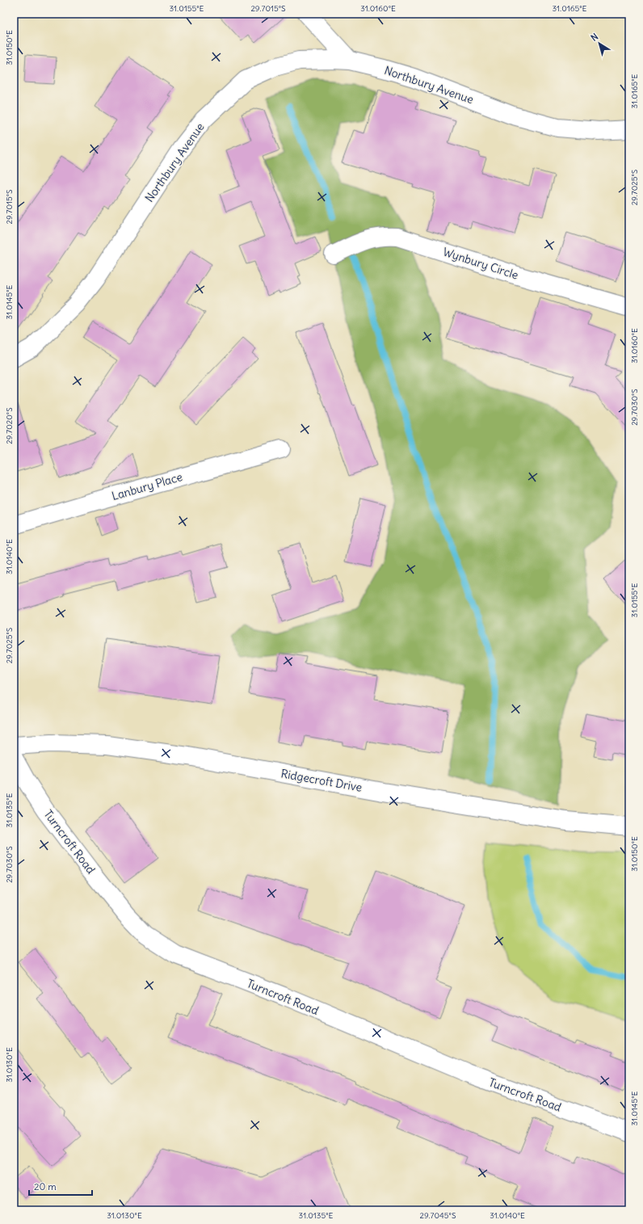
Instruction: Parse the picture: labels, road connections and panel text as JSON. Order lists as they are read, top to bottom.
{
  "streets": {
    "street": [
      "Northbury Avenue",
      "Wynbury Circle",
      "Lanbury Place",
      "Ridgecroft Drive",
      "Turncroft Road"
    ]
  },
  "scale_bar": "20 m",
  "north": "top left",
  "coordinates": [
    "31.0155°E",
    "29.7015°S",
    "31.0160°E",
    "31.0165°E",
    "31.0150°E",
    "29.7025°S",
    "31.0145°E",
    "29.7030°S",
    "29.7020°S",
    "31.0140°E",
    "31.0135°E",
    "31.0130°E",
    "29.7045°S"
  ]
}
